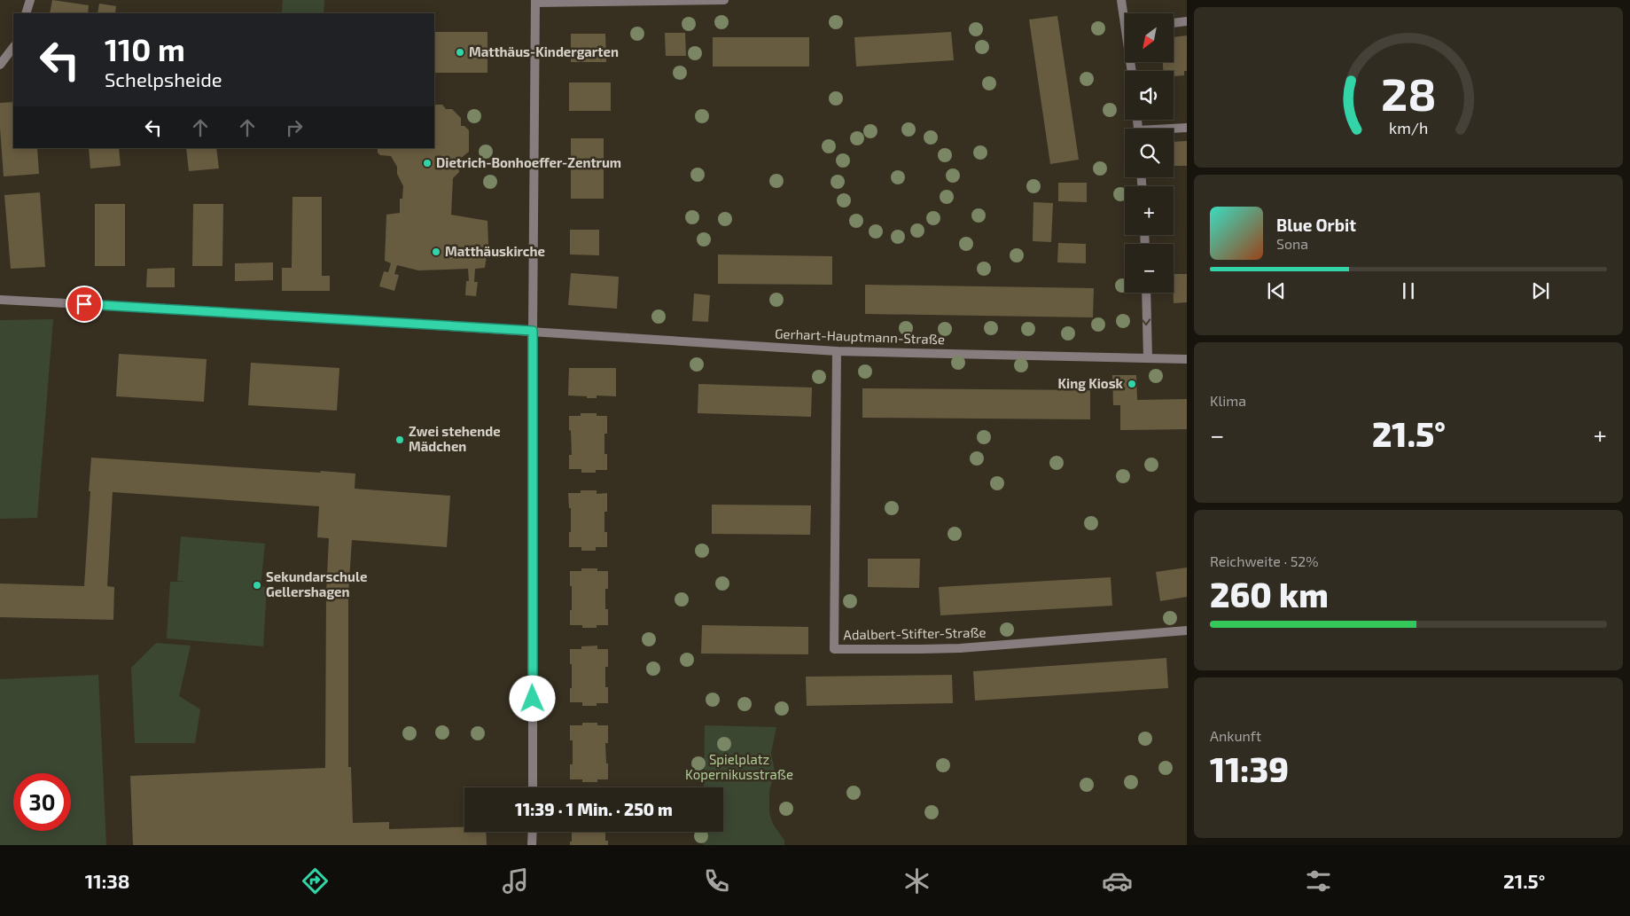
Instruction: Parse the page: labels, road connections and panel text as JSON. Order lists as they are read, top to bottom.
{
  "streets": {
    "street": ["Gerhart-Hauptmann-Straße", "Adalbert-Stifter-Straße"]
  },
  "crossings": [
    ["Gerhart-Hauptmann-Straße", "Adalbert-Stifter-Straße"]
  ],
  "parks": ["Spielplatz Kopernikusstraße"],
  "places": [
    "Matthäus-Kindergarten",
    "Dietrich-Bonhoeffer-Zentrum",
    "Matthäuskirche",
    "King Kiosk",
    "Zwei stehende Mädchen",
    "Sekundarschule Gellershagen"
  ],
  "north": "bottom left",
  "page": {
    "map_buttons": ["+", "−"],
    "turn": ["110 m", "Schelpsheide"],
    "song": ["Blue Orbit", "Sona"],
    "tile": [
      "Klima",
      ["Reichweite · 52%", "260 km"],
      ["Ankunft", "11:39"]
    ],
    "heat": ["−", "21.5°", "+"],
    "limit": "30",
    "trip": "11:39 · 1 Min. · 250 m",
    "tabs": ["11:38", "21.5°"],
    "gauge": ["28", "km/h"]
  }
}
